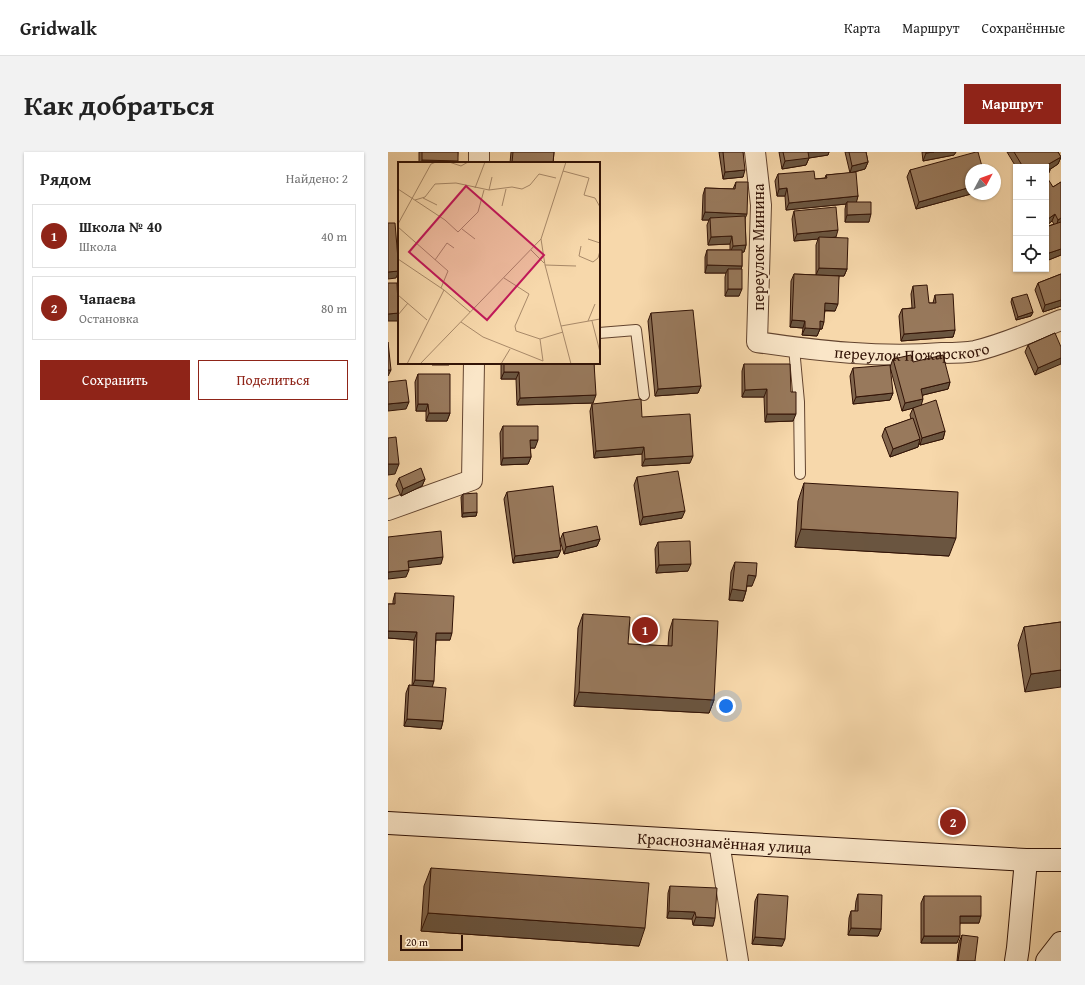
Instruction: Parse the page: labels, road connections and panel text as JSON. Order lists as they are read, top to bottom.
{
  "streets": {
    "street": ["переулок Минина", "переулок Пожарского", "Краснознамённая улица"]
  },
  "crossings": [
    ["переулок Минина", "переулок Пожарского"]
  ],
  "scale_bar": "20 m",
  "north": "top right",
  "page": {
    "header": "Gridwalk",
    "nav": ["Карта", "Маршрут", "Сохранённые"],
    "title": "Как добраться",
    "buttons": [
      "Маршрут",
      ["Сохранить", "Поделиться"]
    ],
    "heading": ["Рядом", "Найдено: 2"],
    "map_buttons": ["+", "−"],
    "list": [
      {
        "mark": "1",
        "name": "Школа № 40",
        "note": "Школа",
        "value": "40 m"
      },
      {
        "mark": "2",
        "name": "Чапаева",
        "note": "Остановка",
        "value": "80 m"
      }
    ],
    "pins": ["1", "2"],
    "scale": "20 m"
  }
}
